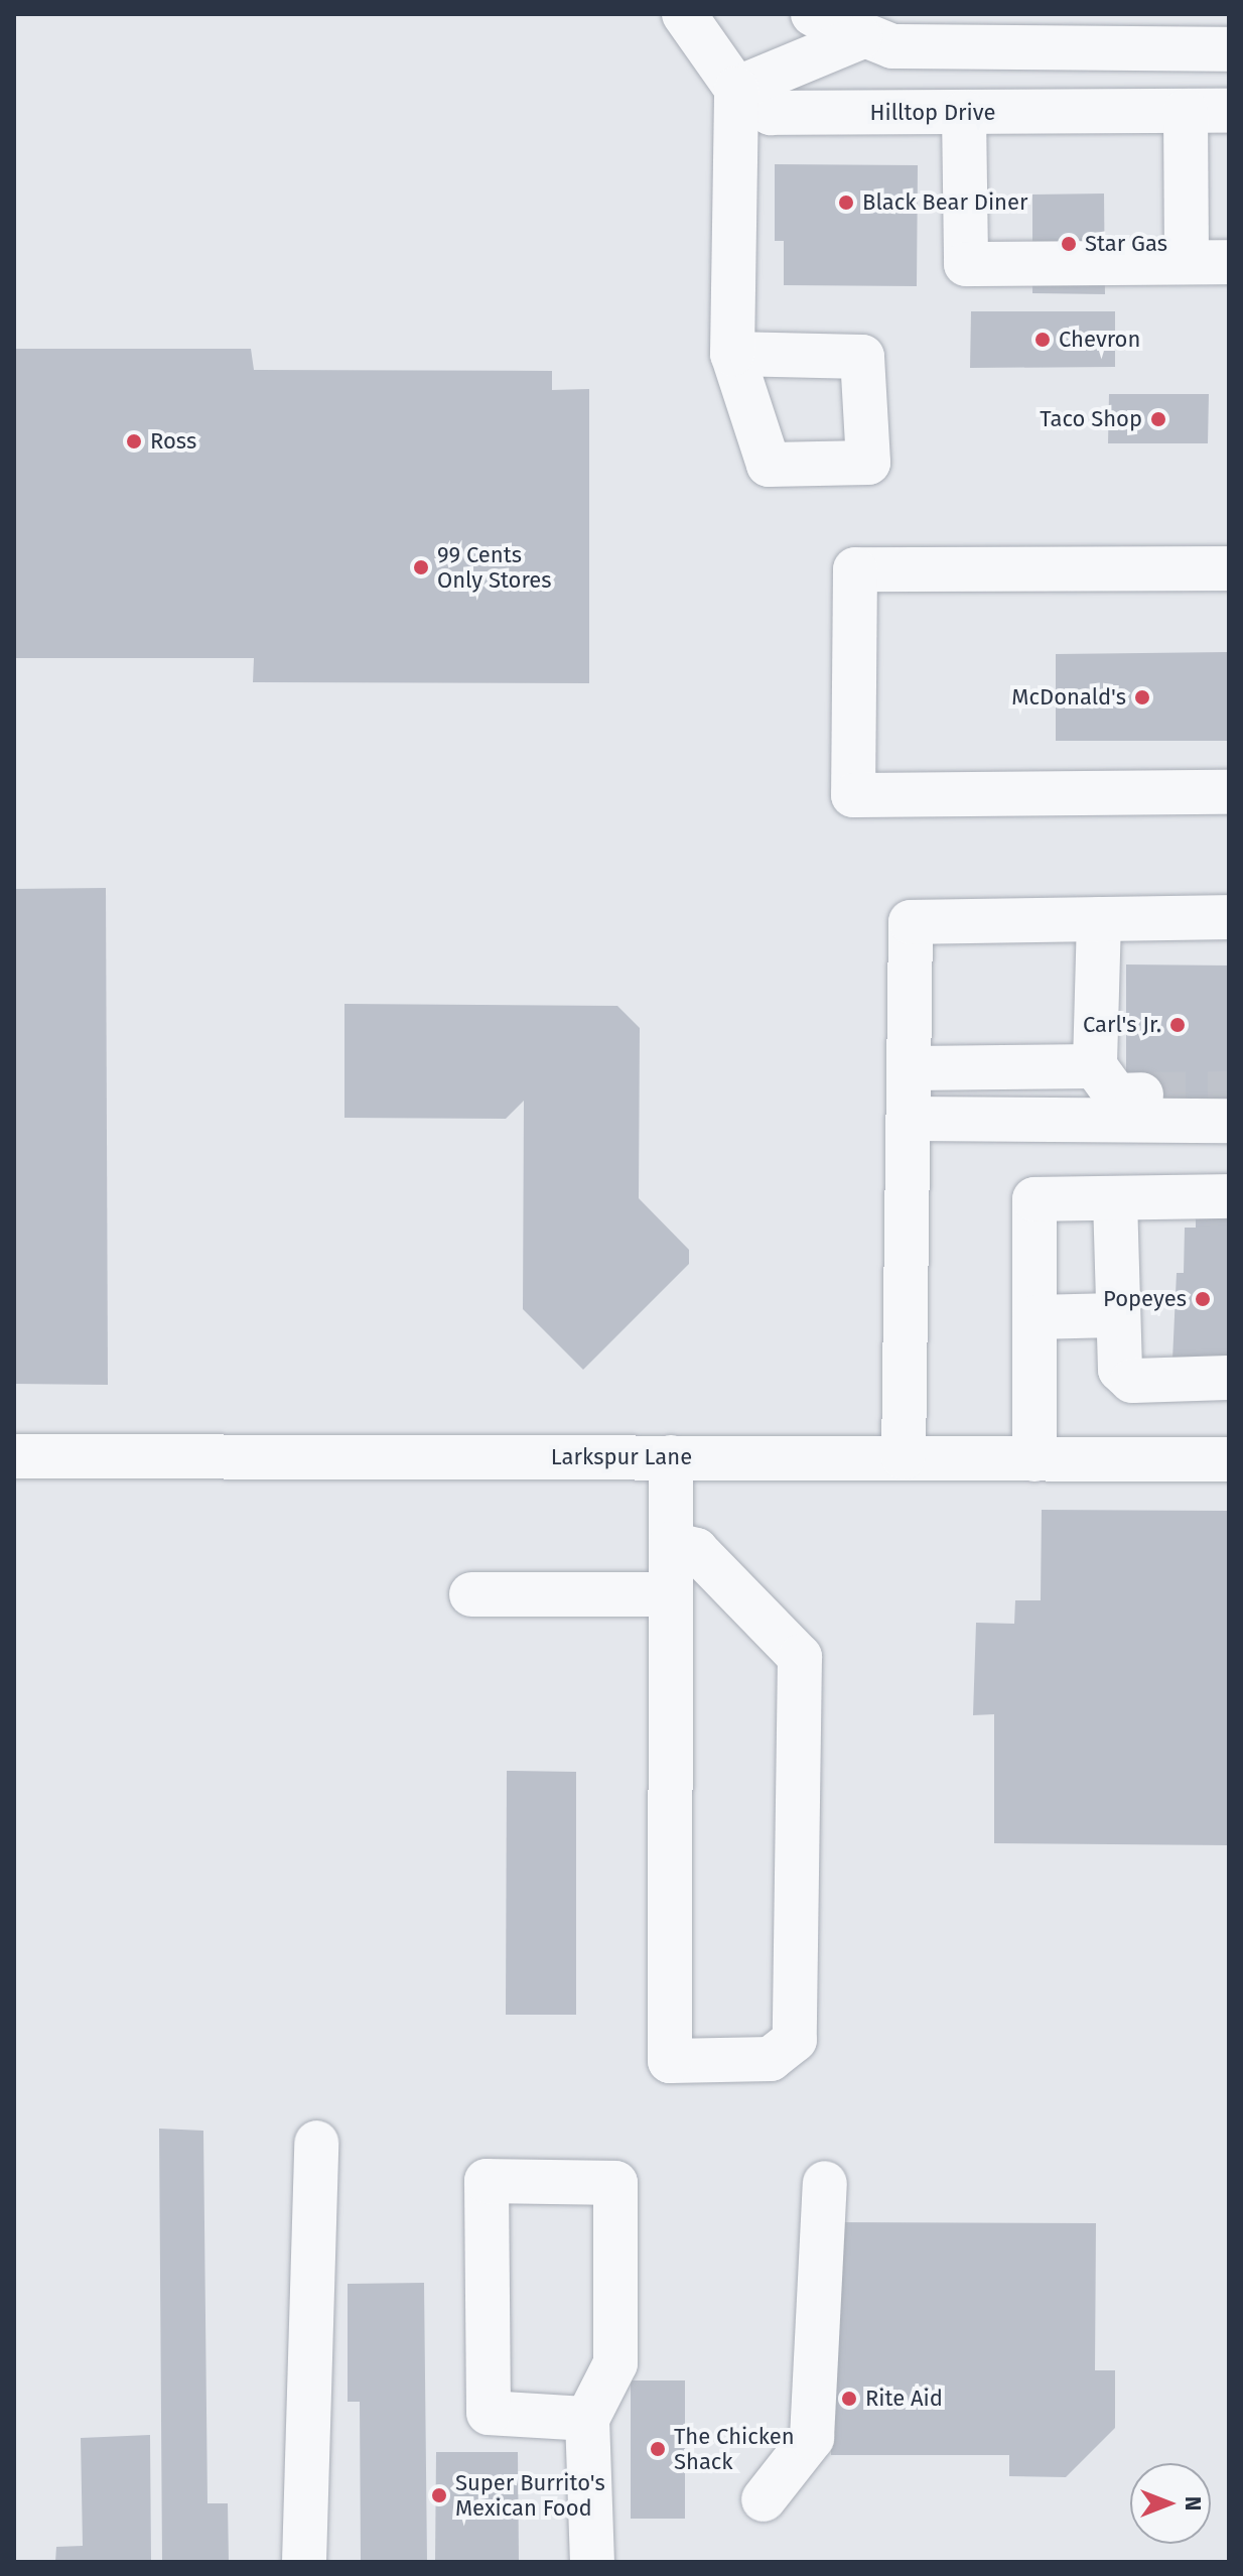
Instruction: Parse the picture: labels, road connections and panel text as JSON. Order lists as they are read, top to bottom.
{
  "streets": {
    "street": ["Hilltop Drive", "Larkspur Lane"]
  },
  "places": [
    "Black Bear Diner",
    "Star Gas",
    "Chevron",
    "Taco Shop",
    "Ross",
    "99 Cents Only Stores",
    "McDonald's",
    "Carl's Jr.",
    "Popeyes",
    "Rite Aid",
    "The Chicken Shack",
    "Super Burrito's Mexican Food"
  ],
  "north": "right"
}
